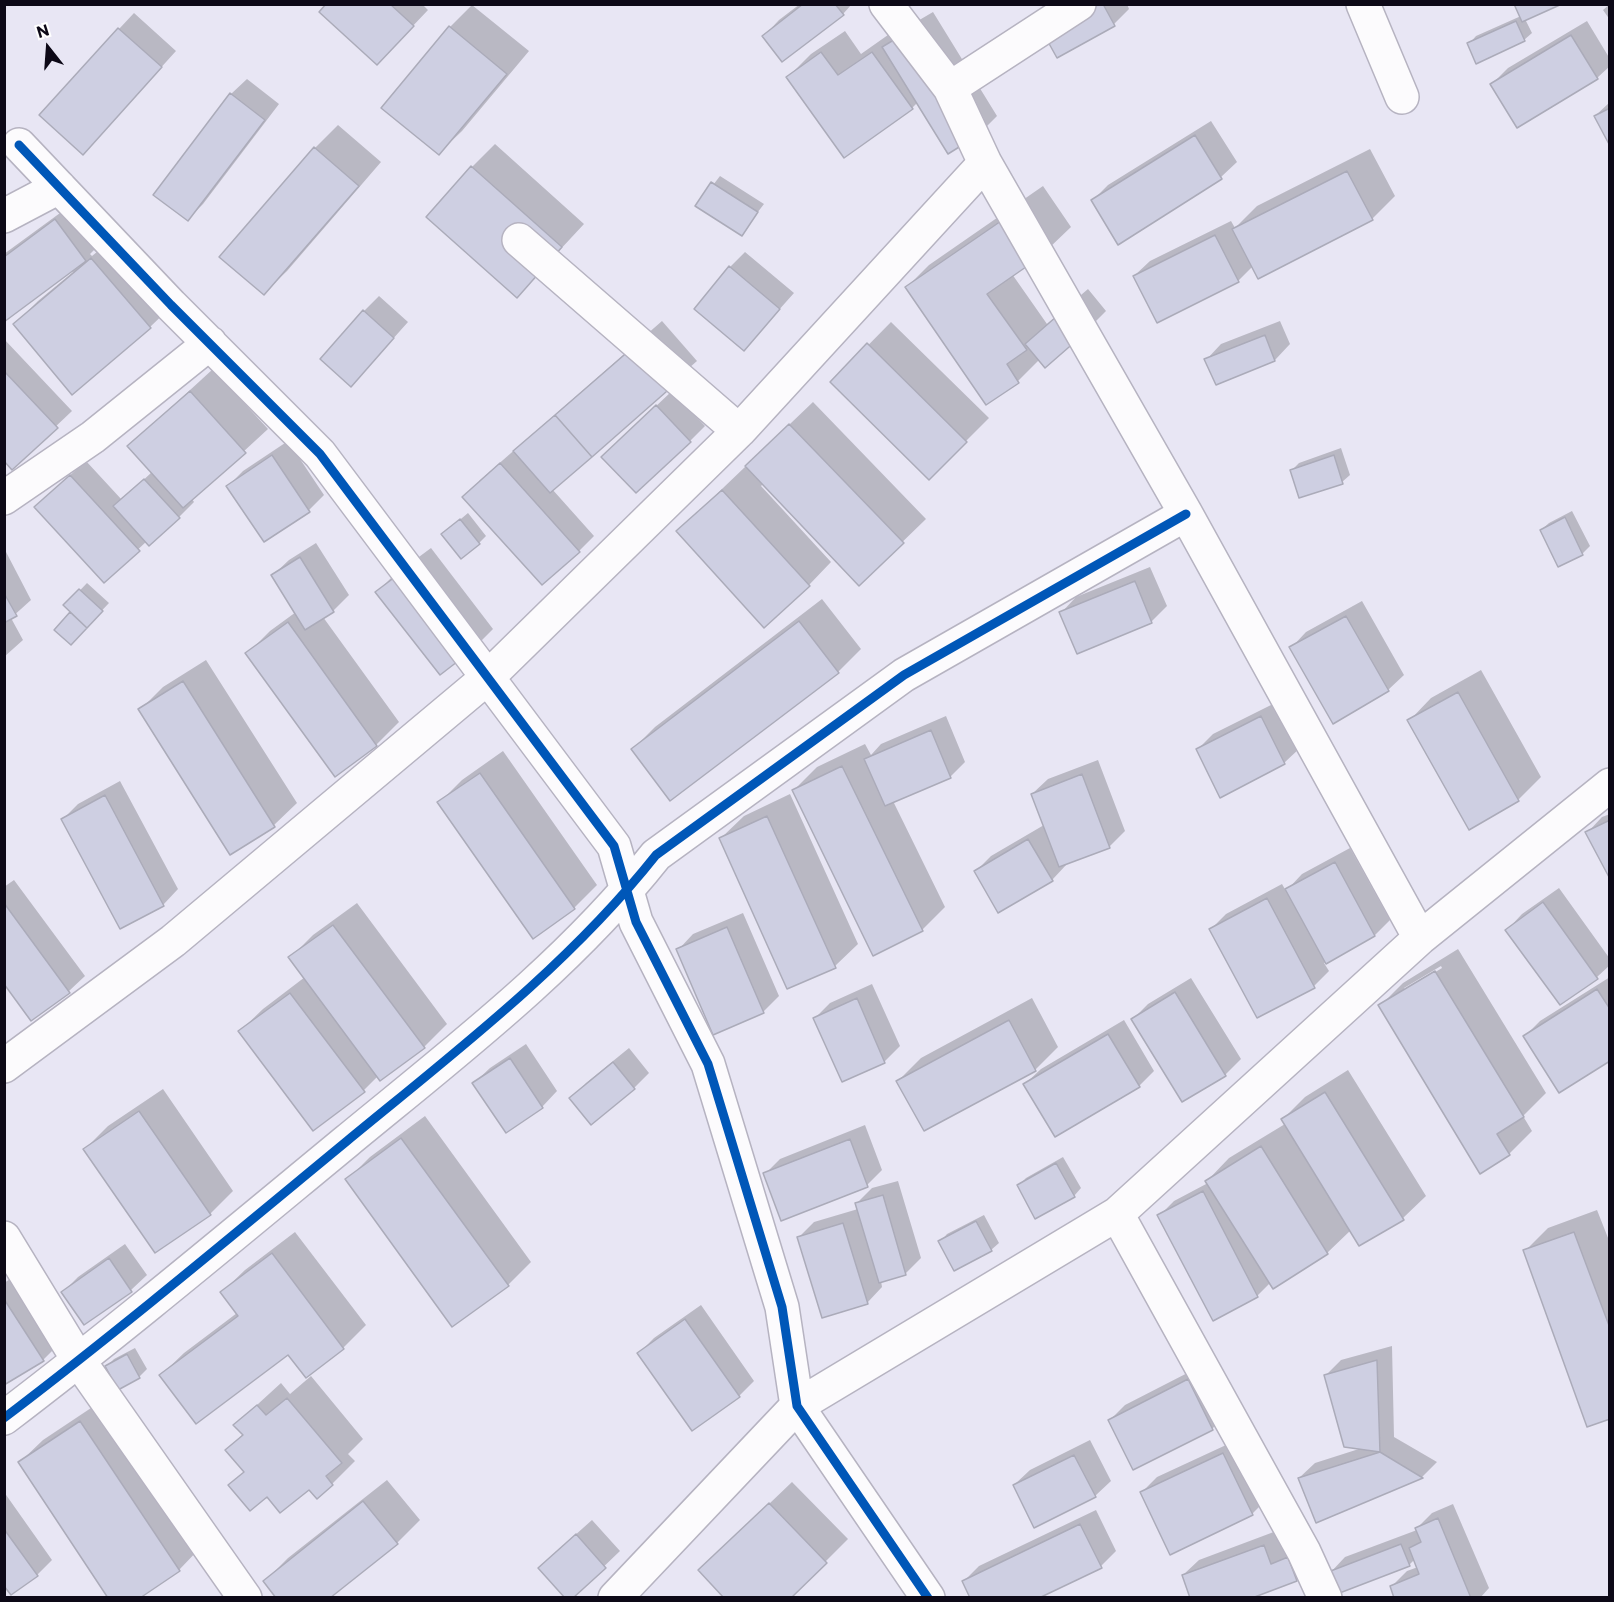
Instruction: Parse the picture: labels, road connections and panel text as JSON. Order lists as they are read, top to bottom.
{
  "north": "top"
}
